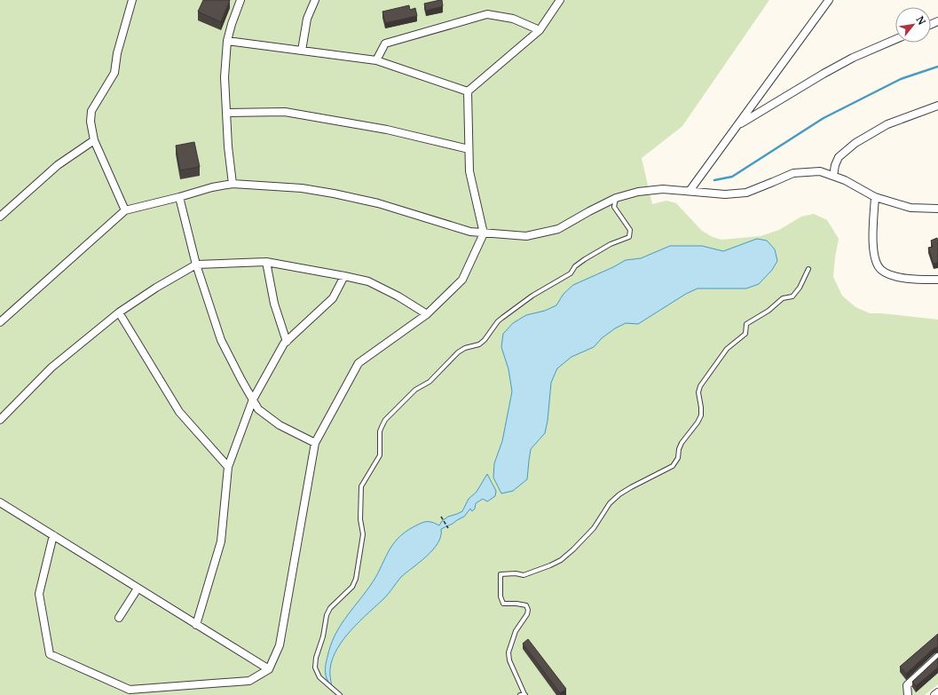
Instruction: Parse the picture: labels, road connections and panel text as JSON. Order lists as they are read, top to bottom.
{
  "north": "top right"
}
